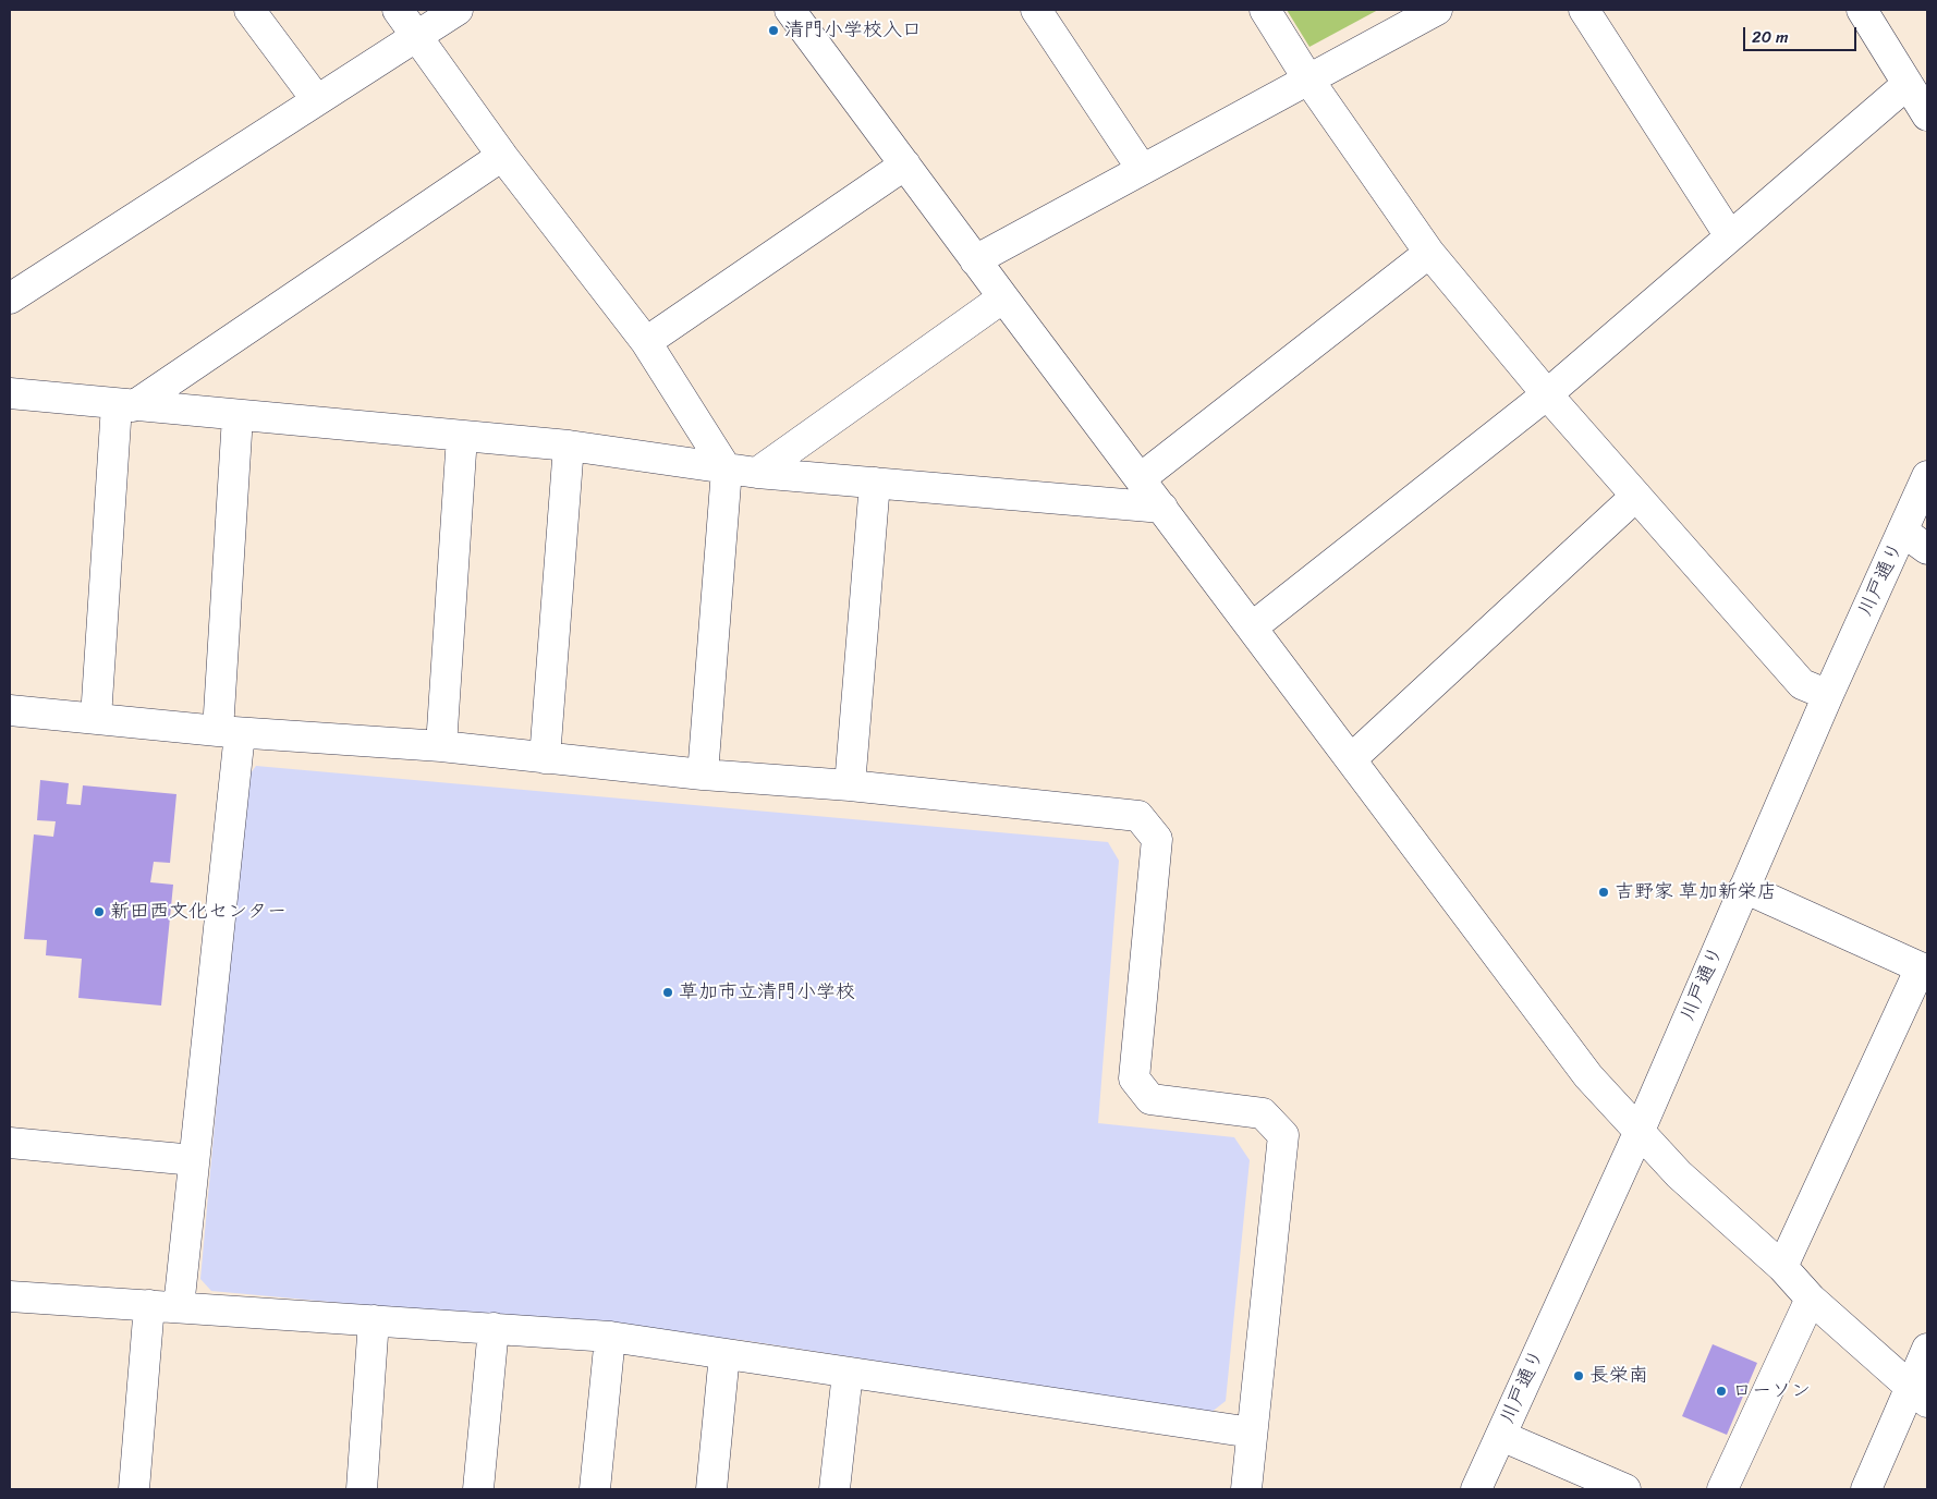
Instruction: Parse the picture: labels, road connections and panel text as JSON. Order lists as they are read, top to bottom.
{
  "streets": {
    "street": ["川戸通り"]
  },
  "places": [
    "清門小学校入口",
    "吉野家 草加新栄店",
    "新田西文化センター",
    "草加市立清門小学校",
    "長栄南",
    "ローソン"
  ],
  "scale_bar": "20 m"
}
